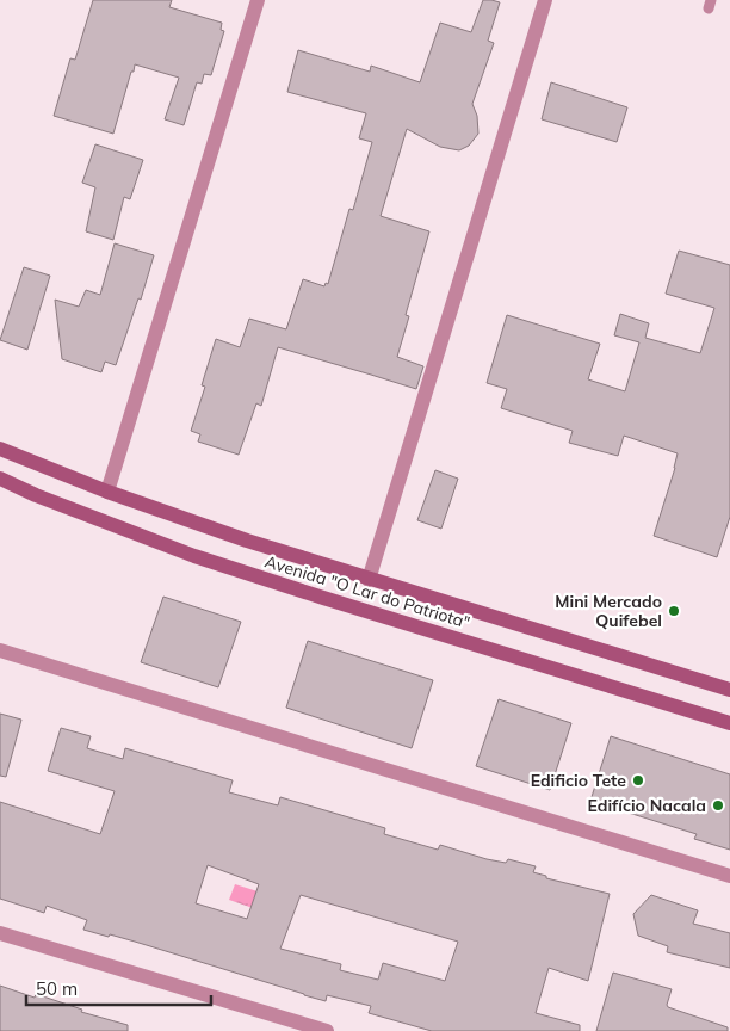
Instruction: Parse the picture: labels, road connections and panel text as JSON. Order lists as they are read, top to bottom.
{
  "streets": {
    "main road": ["Avenida \"O Lar do Patriota\""]
  },
  "places": ["Mini Mercado Quifebel", "Edificio Tete", "Edifício Nacala"],
  "scale_bar": "50 m"
}
